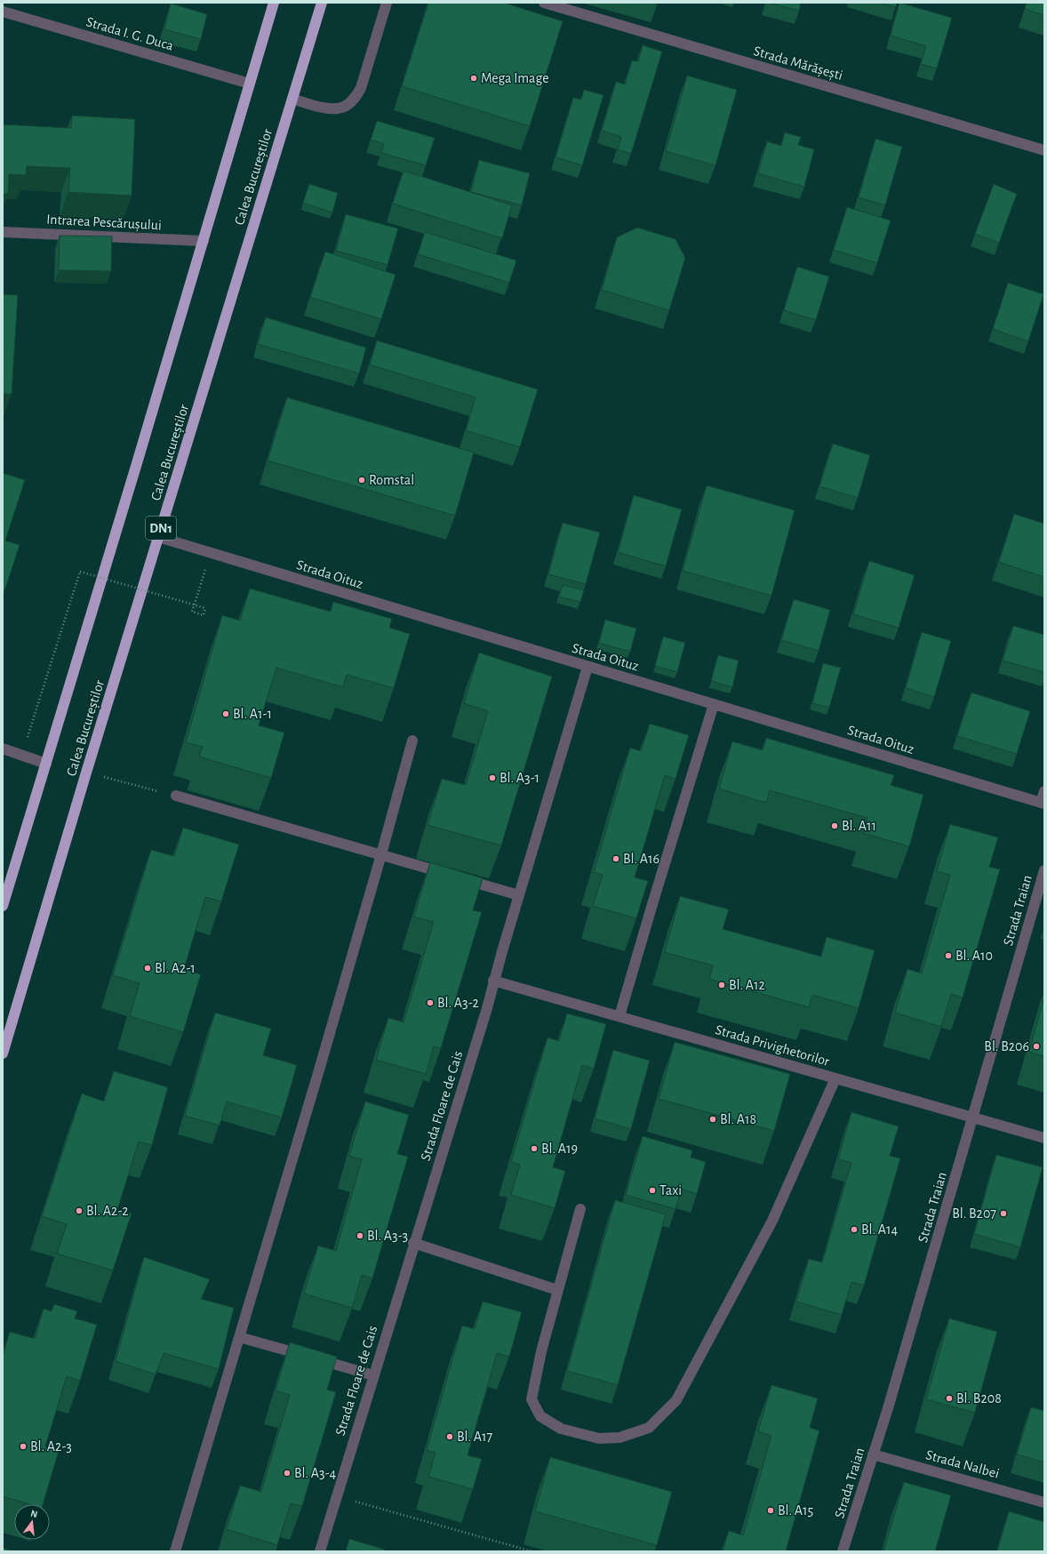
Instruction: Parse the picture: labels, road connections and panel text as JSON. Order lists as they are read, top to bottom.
{
  "streets": {
    "highway": ["Calea Bucureștilor", "DN1"],
    "street": [
      "Strada I. G. Duca",
      "Strada Mărășești",
      "Intrarea Pescărușului",
      "Strada Oituz",
      "Strada Traian",
      "Strada Privighetorilor",
      "Strada Floare de Cais",
      "Strada Nalbei"
    ]
  },
  "crossings": [
    ["Strada I. G. Duca", "Calea Bucureștilor"],
    ["Calea Bucureștilor", "Intrarea Pescărușului"],
    ["Calea Bucureștilor", "Strada Oituz"],
    ["Strada Oituz", "Strada Floare de Cais"],
    ["Strada Traian", "Strada Privighetorilor"],
    ["Strada Traian", "Strada Nalbei"],
    ["Strada Privighetorilor", "Strada Floare de Cais"]
  ],
  "places": [
    "Mega Image",
    "Romstal",
    "Bl. A1-1",
    "Bl. A3-1",
    "Bl. A11",
    "Bl. A16",
    "Bl. A10",
    "Bl. A2-1",
    "Bl. A12",
    "Bl. A3-2",
    "Bl. B206",
    "Bl. A18",
    "Bl. A19",
    "Taxi",
    "Bl. A2-2",
    "Bl. B207",
    "Bl. A14",
    "Bl. A3-3",
    "Bl. B208",
    "Bl. A17",
    "Bl. A2-3",
    "Bl. A3-4",
    "Bl. A15"
  ],
  "north": "top"
}
